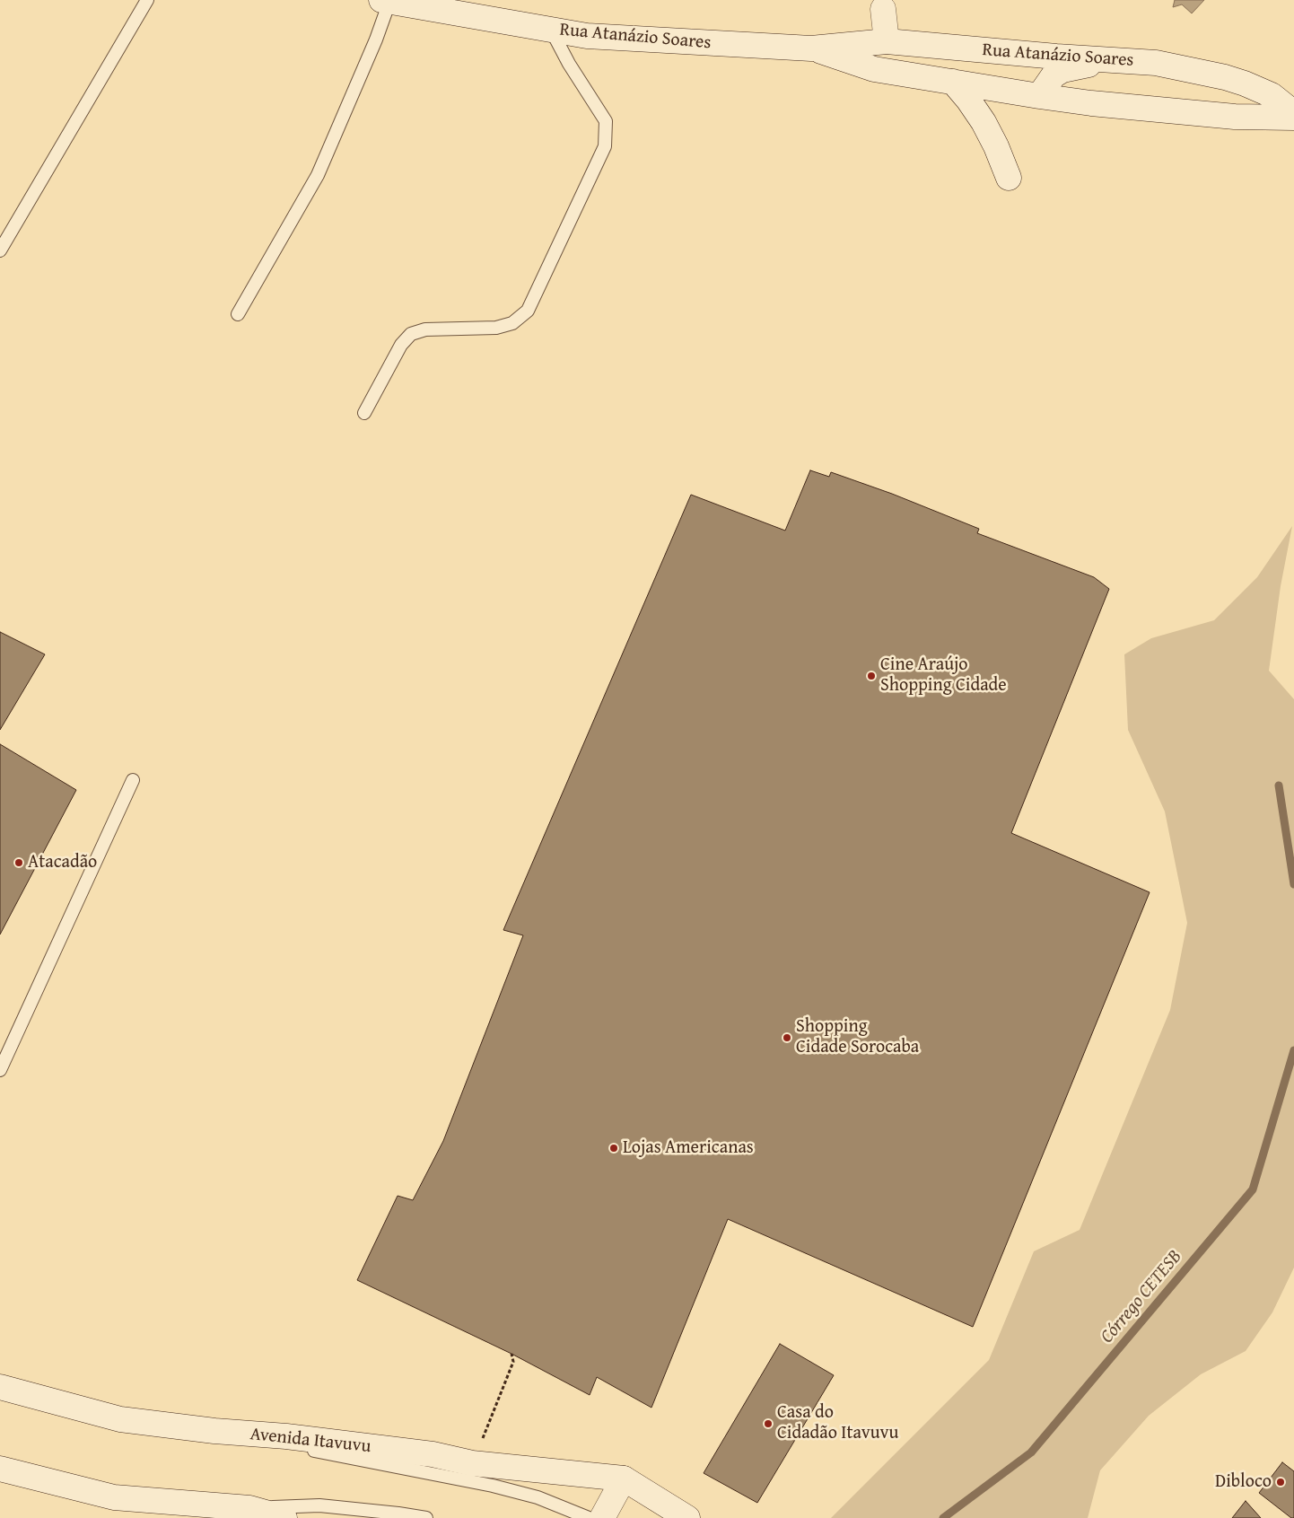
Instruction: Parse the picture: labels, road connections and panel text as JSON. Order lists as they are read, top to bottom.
{
  "streets": {
    "street": ["Rua Atanázio Soares", "Avenida Itavuvu"]
  },
  "water": ["Córrego CETESB"],
  "places": [
    "Cine Araújo Shopping Cidade",
    "Atacadão",
    "Shopping Cidade Sorocaba",
    "Lojas Americanas",
    "Casa do Cidadão Itavuvu",
    "Dibloco"
  ]
}
